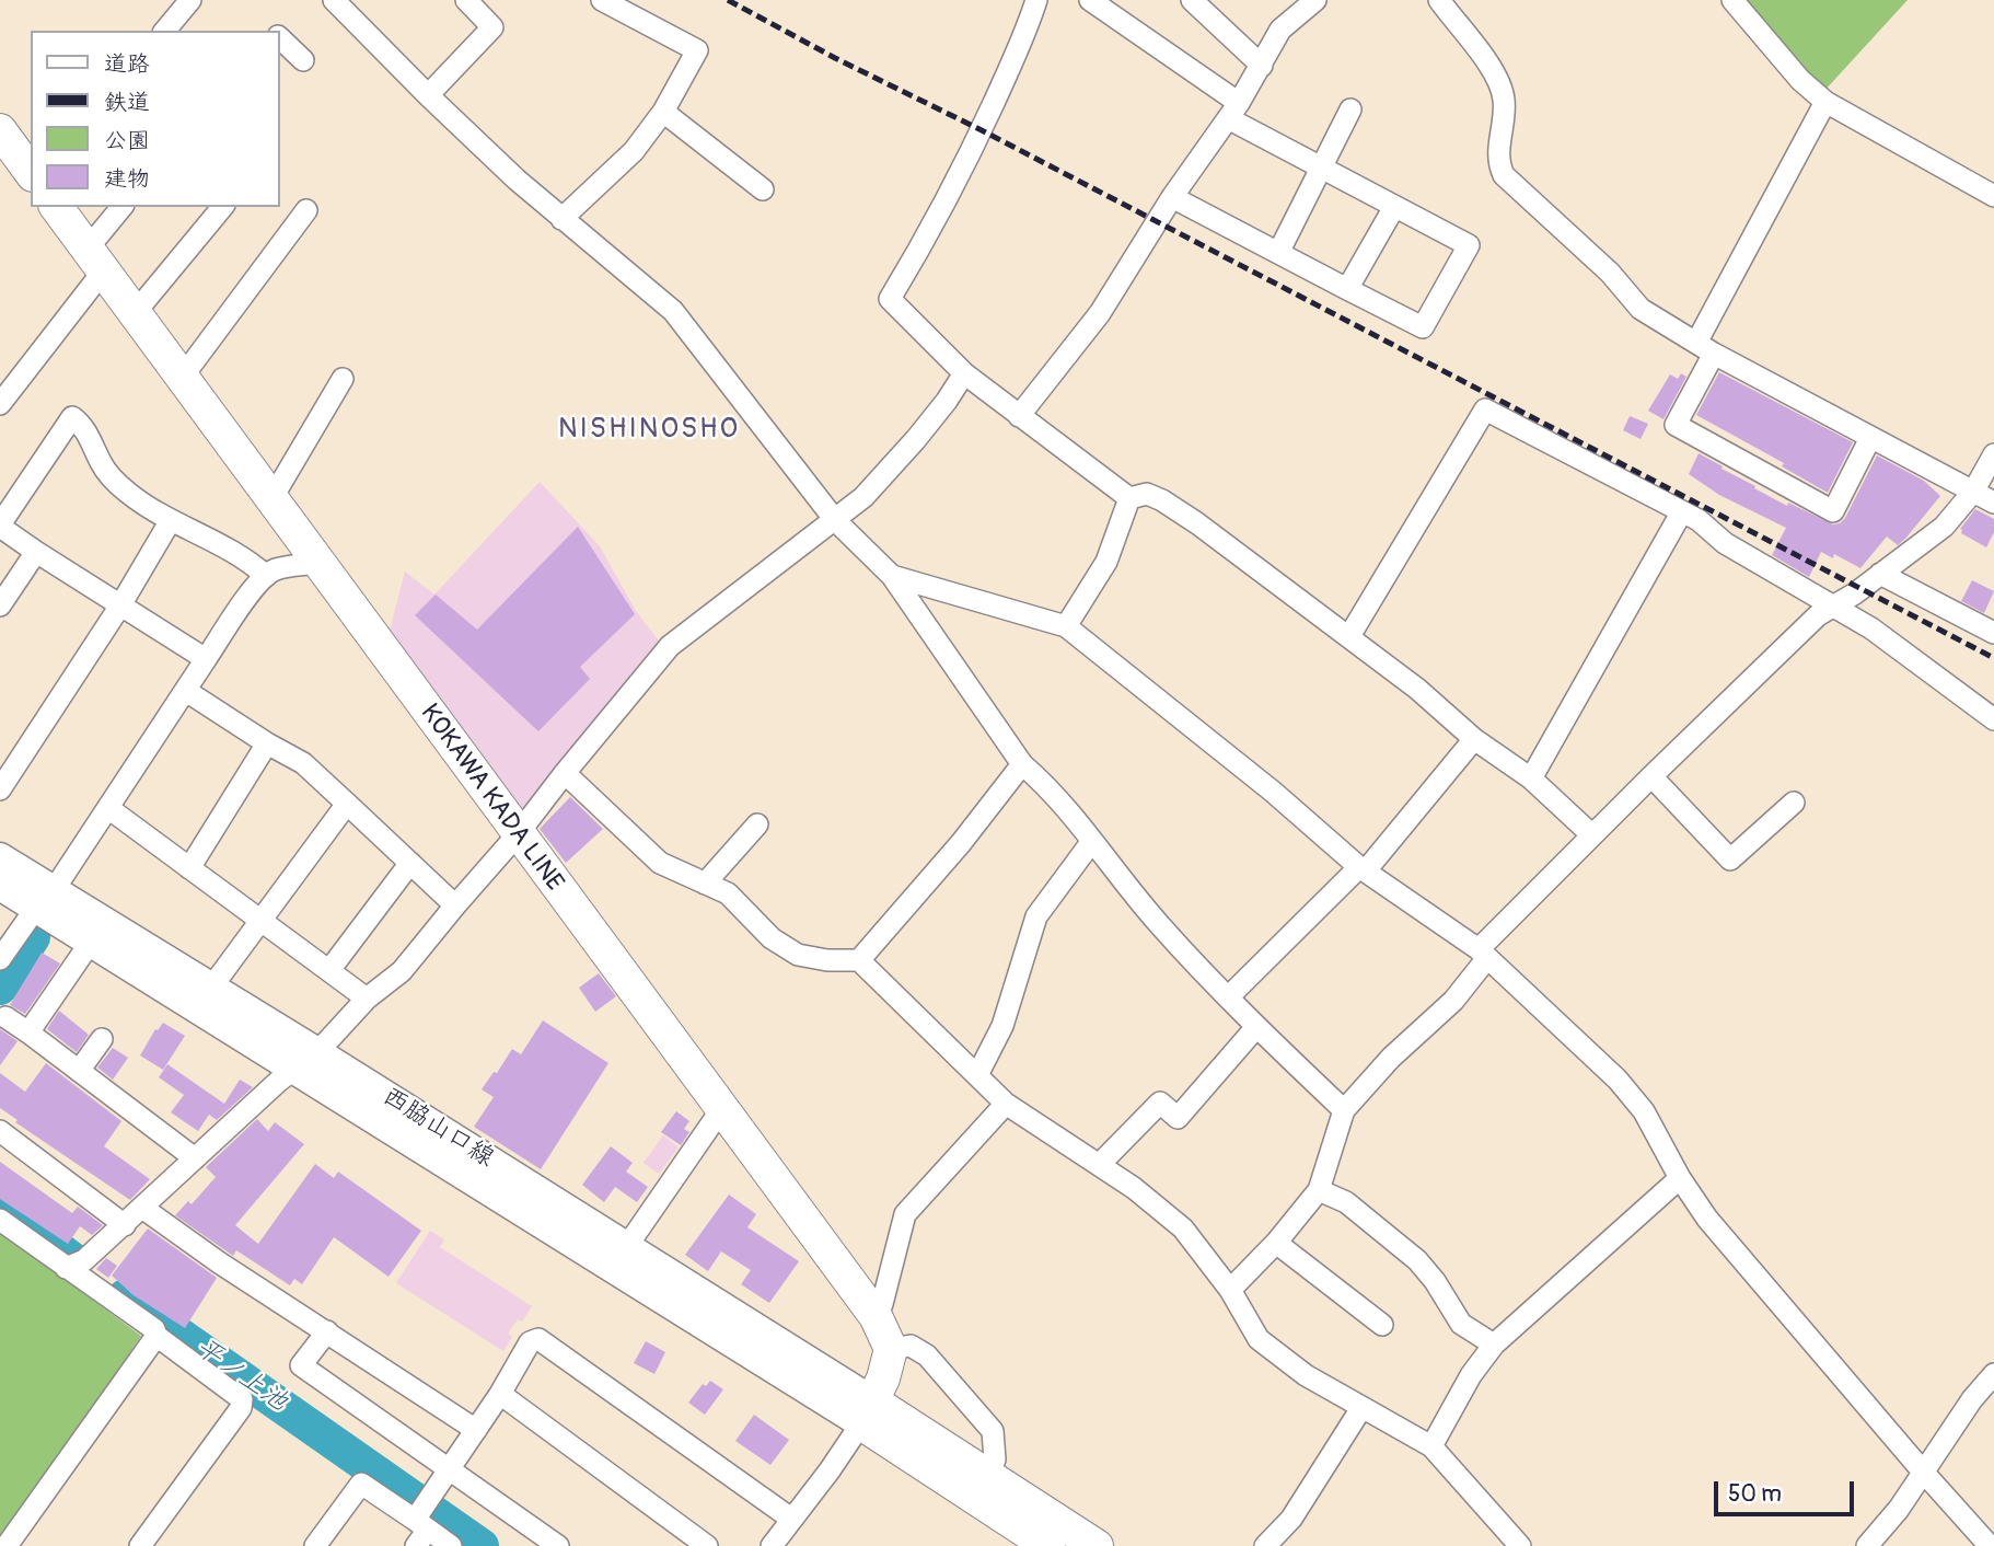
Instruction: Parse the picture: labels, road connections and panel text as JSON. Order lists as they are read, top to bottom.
{
  "streets": {
    "main road": ["KOKAWA KADA LINE"],
    "street": ["西脇山口線"]
  },
  "districts": ["NISHINOSHO"],
  "water": ["平ノ上池"],
  "legend": [
    "道路",
    "鉄道",
    "公園",
    "建物"
  ],
  "scale_bar": "50 m"
}
